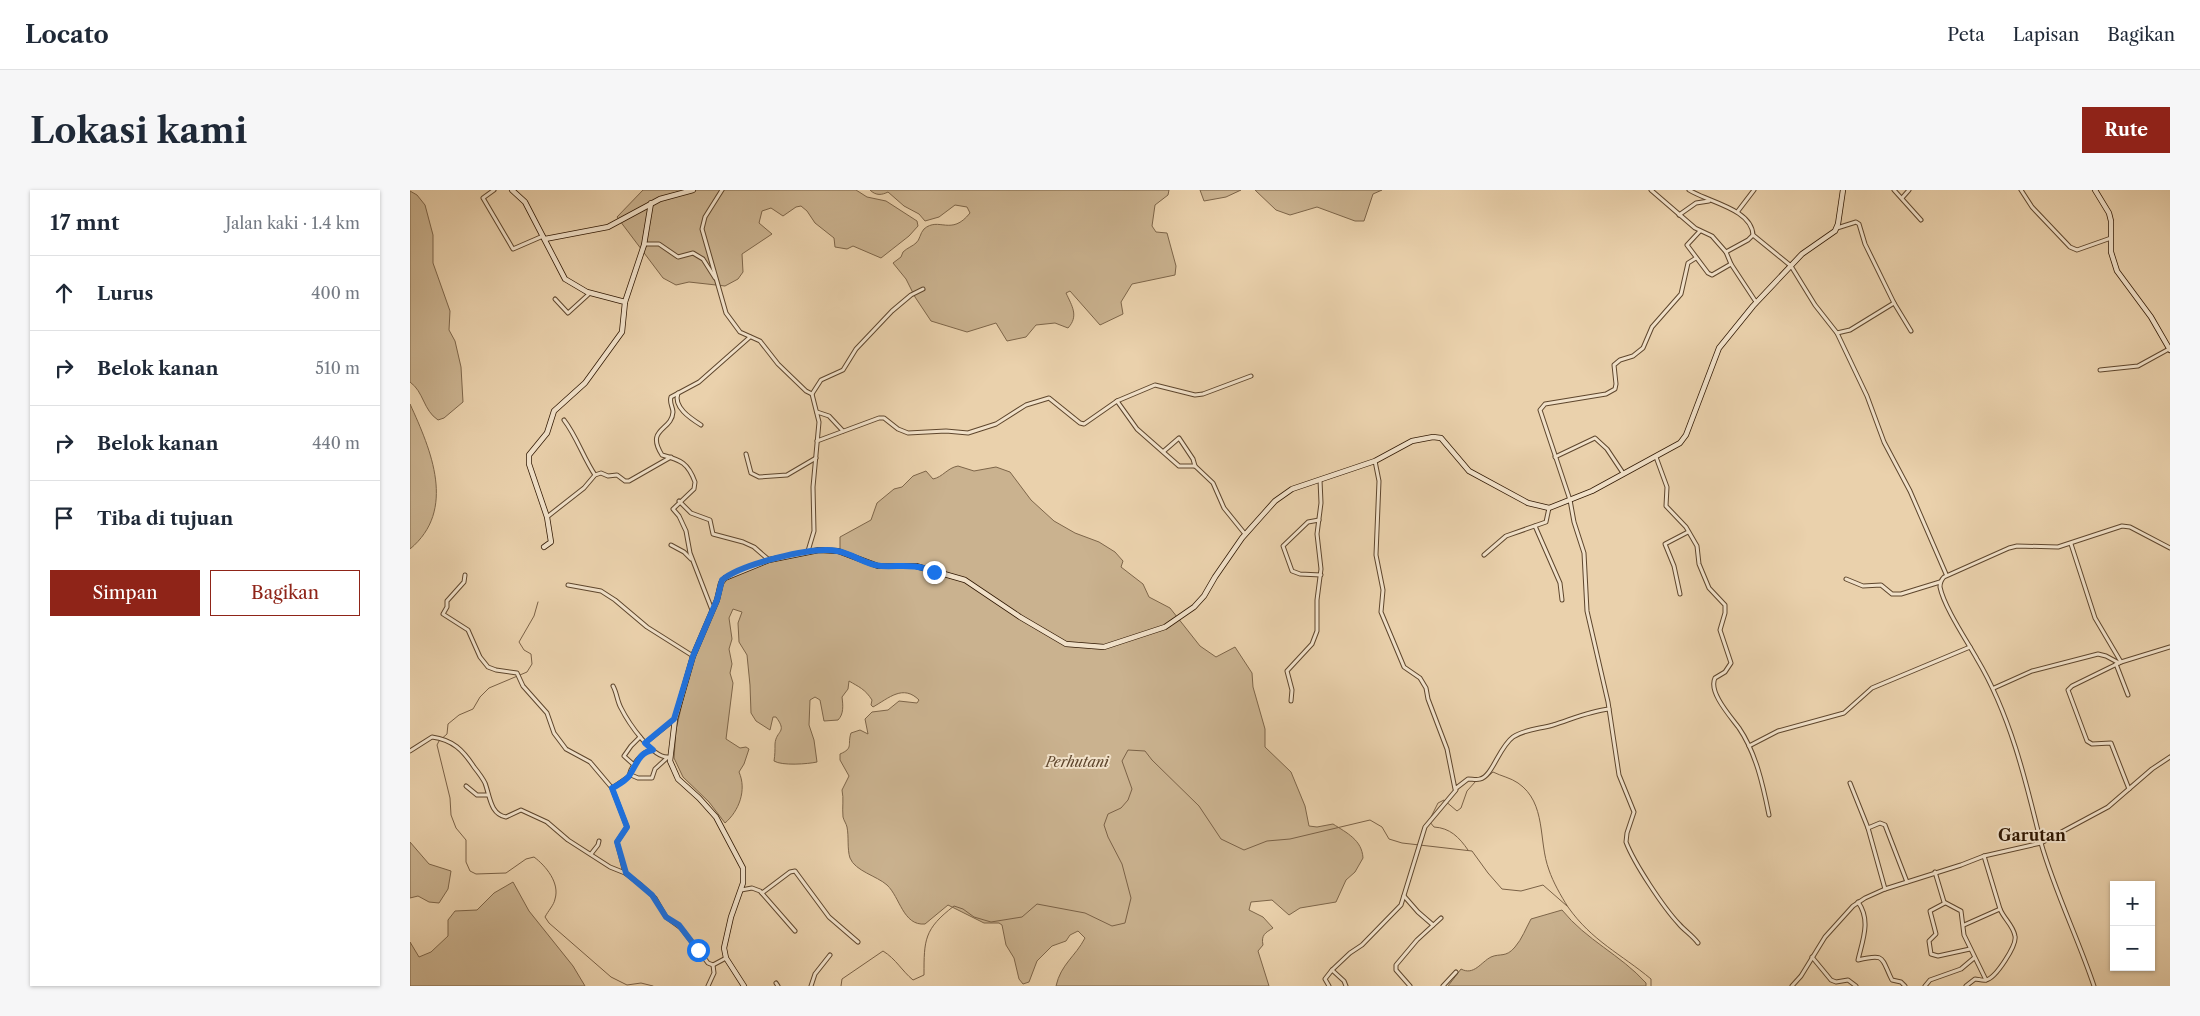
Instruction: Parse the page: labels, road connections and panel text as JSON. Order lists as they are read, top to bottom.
{
  "districts": ["Garutan"],
  "parks": ["Perhutani"],
  "page": {
    "header": "Locato",
    "nav": ["Peta", "Lapisan", "Bagikan"],
    "buttons": [
      "Rute",
      ["Simpan", "Bagikan"]
    ],
    "title": "Lokasi kami",
    "heading": ["17 mnt", "Jalan kaki · 1.4 km"],
    "list": [
      ["Lurus", "400 m"],
      ["Belok kanan", "510 m"],
      ["Belok kanan", "440 m"],
      "Tiba di tujuan"
    ],
    "map_buttons": ["+", "−"]
  }
}
